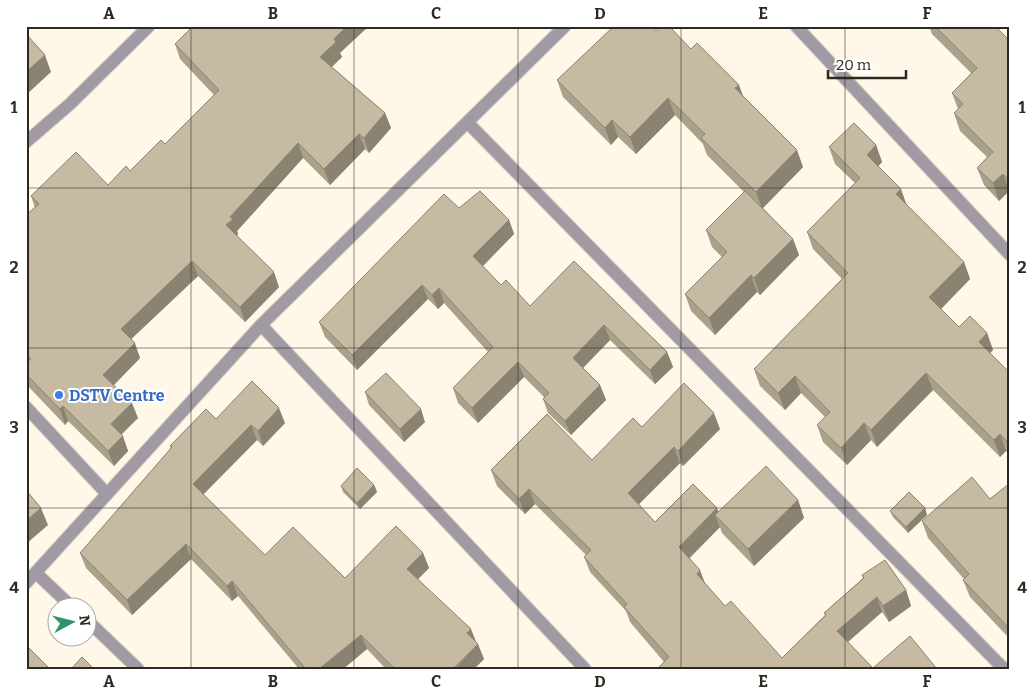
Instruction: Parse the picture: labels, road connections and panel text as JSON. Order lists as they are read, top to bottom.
{
  "places": ["DSTV Centre"],
  "scale_bar": "20 m",
  "north": "right",
  "grid": {
    "columns": [
      "A",
      "B",
      "C",
      "D",
      "E",
      "F"
    ],
    "rows": [
      "1",
      "2",
      "3",
      "4"
    ]
  }
}
